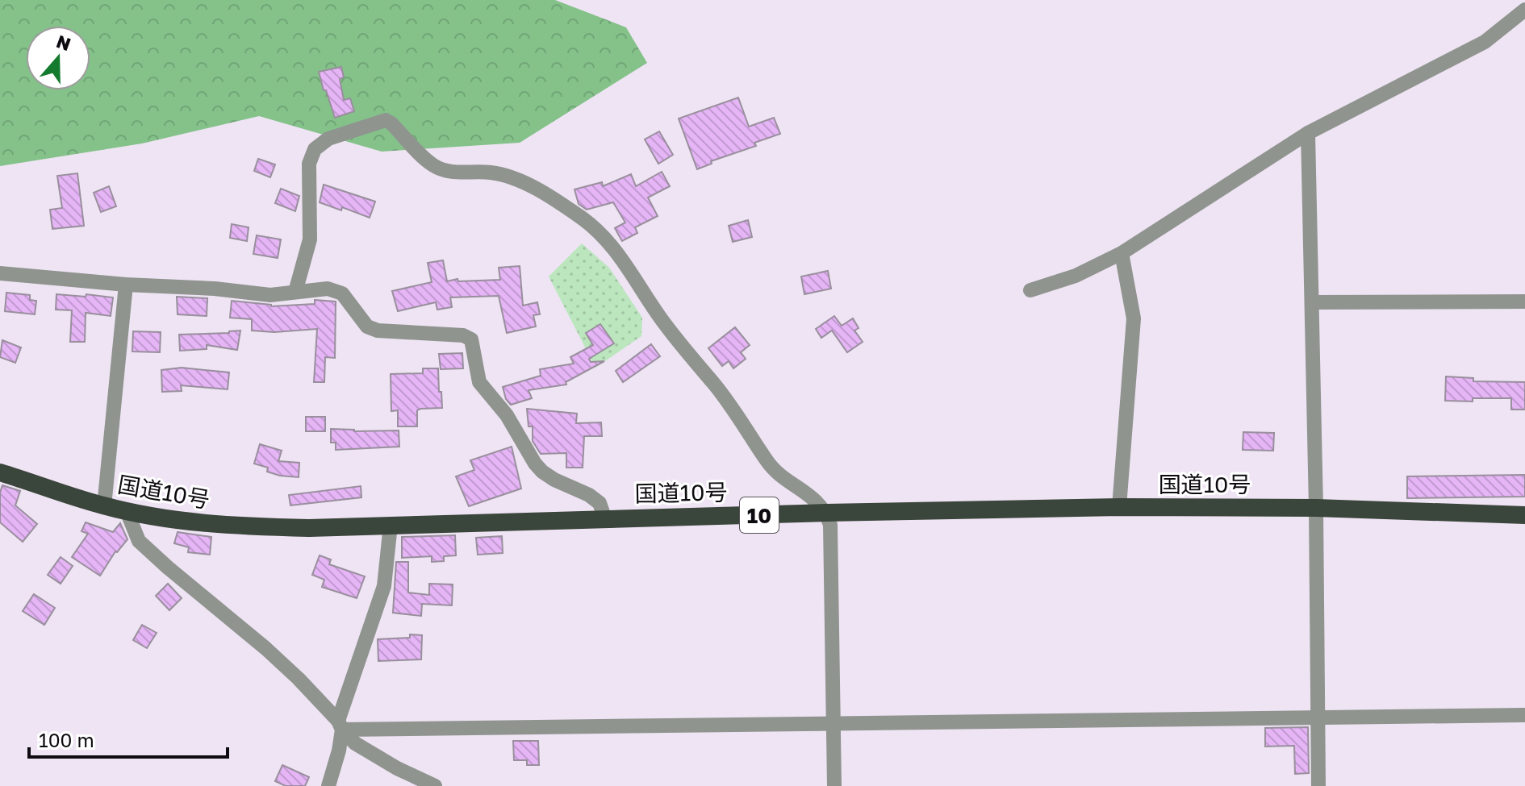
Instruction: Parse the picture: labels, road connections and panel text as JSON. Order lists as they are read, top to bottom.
{
  "streets": {
    "highway": ["国道10号", "10"]
  },
  "scale_bar": "100 m",
  "north": "top"
}
